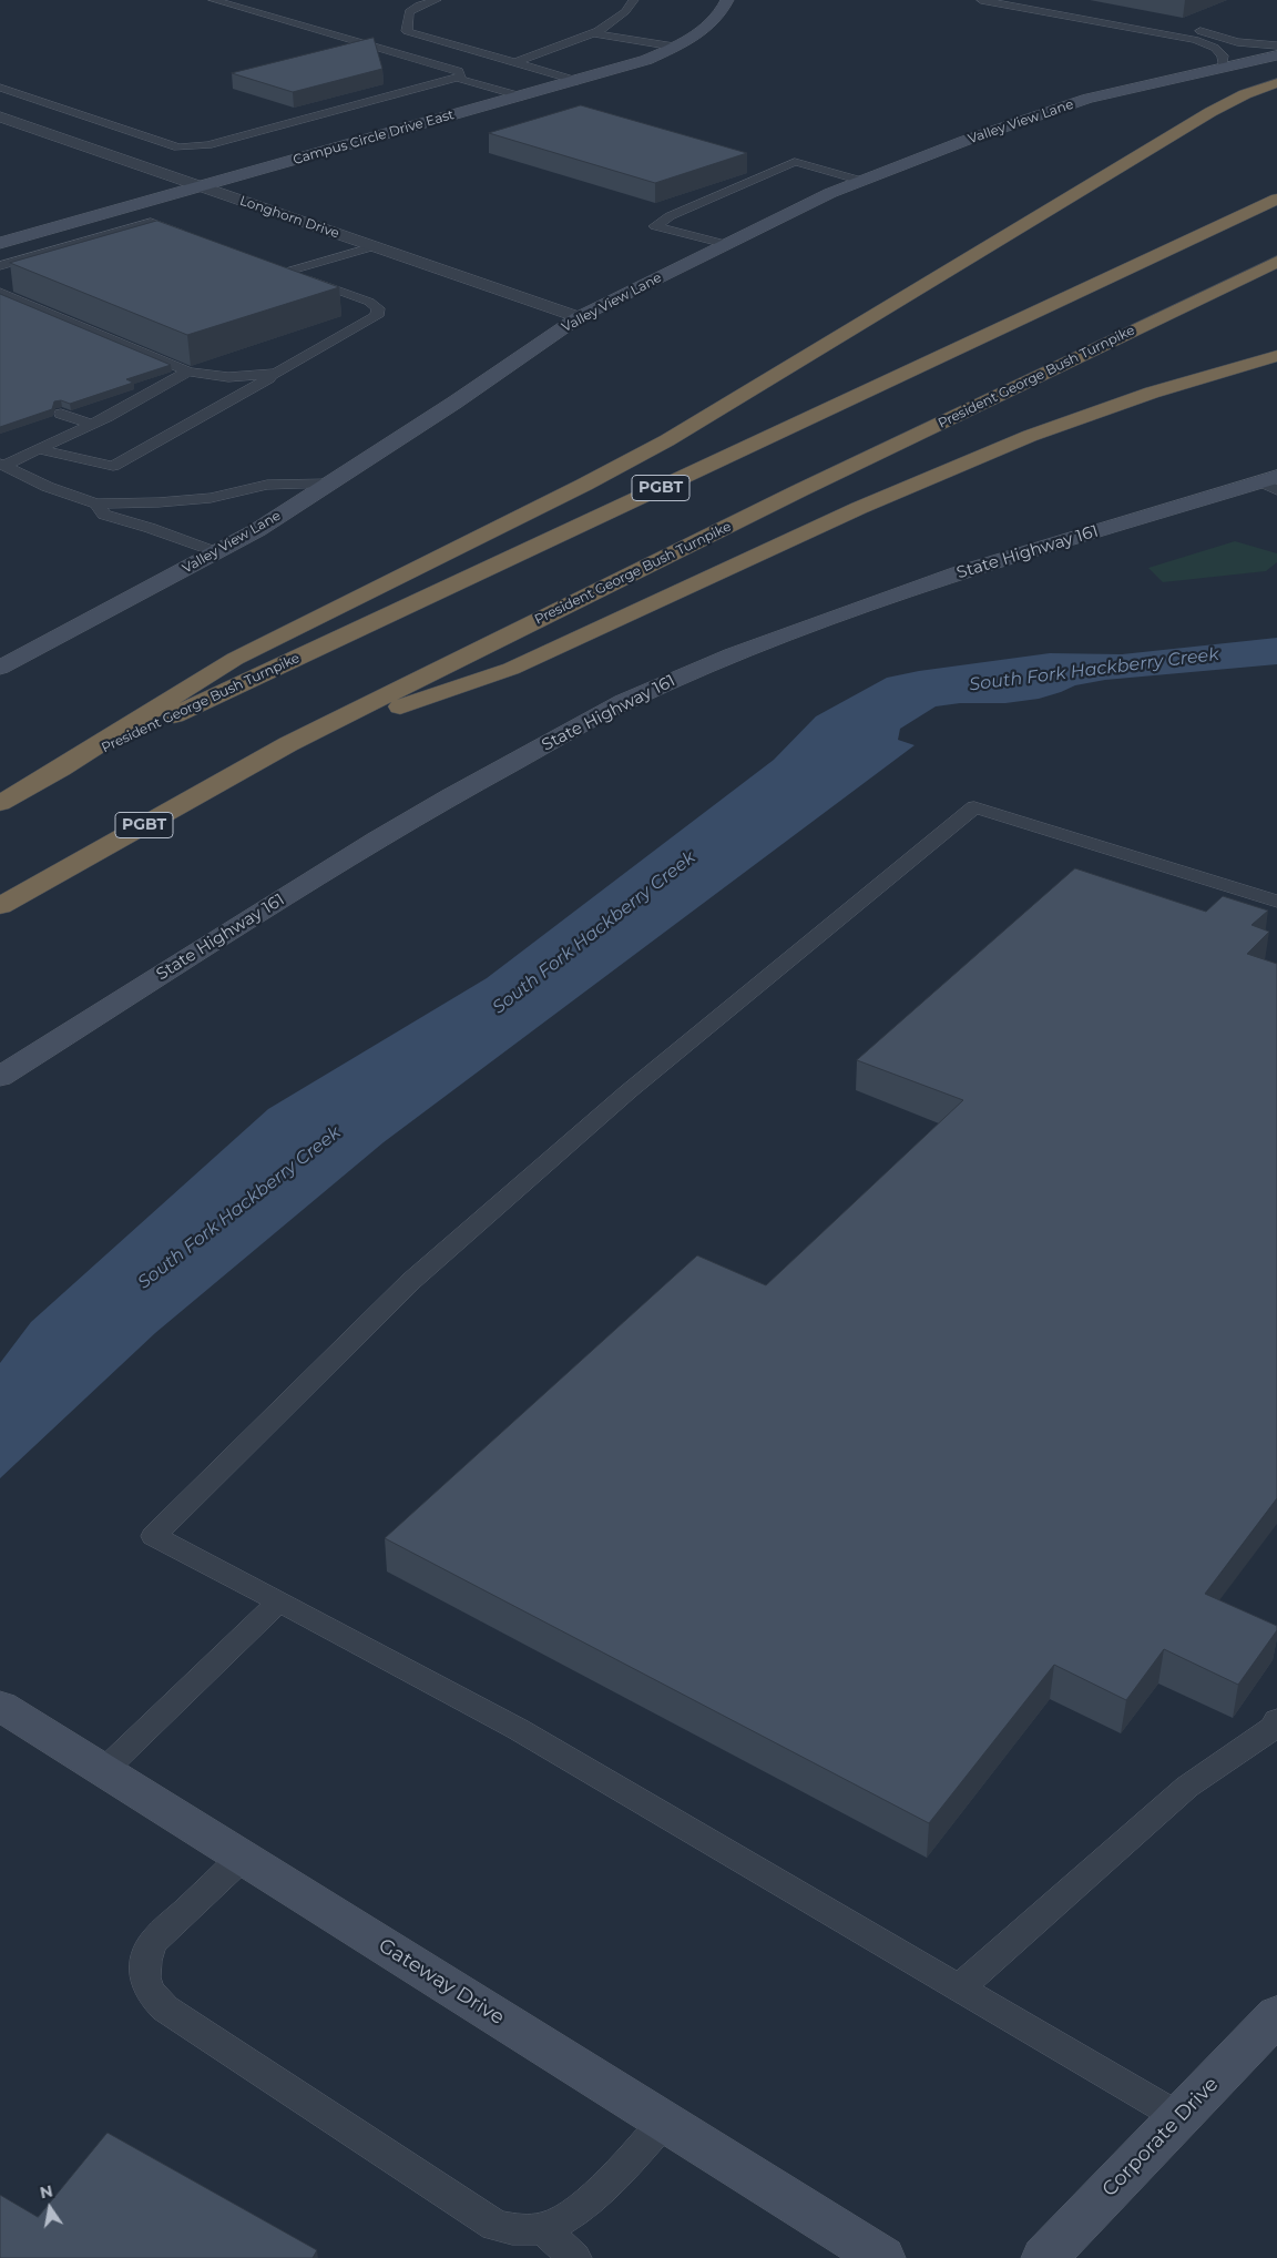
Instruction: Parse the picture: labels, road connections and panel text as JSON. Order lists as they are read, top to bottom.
{
  "streets": {
    "highway": ["President George Bush Turnpike", "PGBT"],
    "main road": [
      "Valley View Lane",
      "Campus Circle Drive East",
      "State Highway 161",
      "Gateway Drive",
      "Corporate Drive"
    ],
    "street": ["Longhorn Drive"]
  },
  "crossings": [
    ["Valley View Lane", "Longhorn Drive"],
    ["Campus Circle Drive East", "Longhorn Drive"]
  ],
  "water": ["South Fork Hackberry Creek"],
  "north": "top"
}
